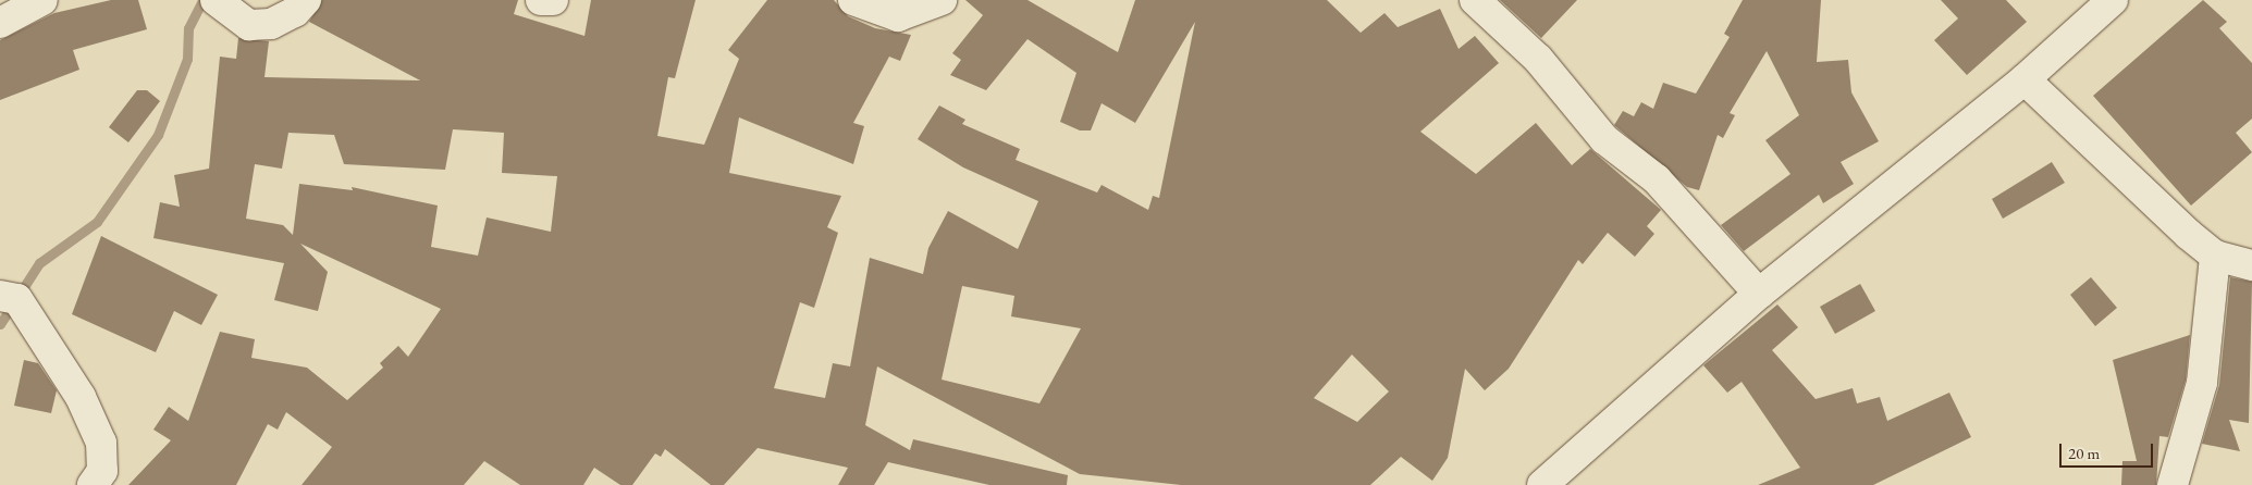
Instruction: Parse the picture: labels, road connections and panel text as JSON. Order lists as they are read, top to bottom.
{
  "scale_bar": "20 m"
}
